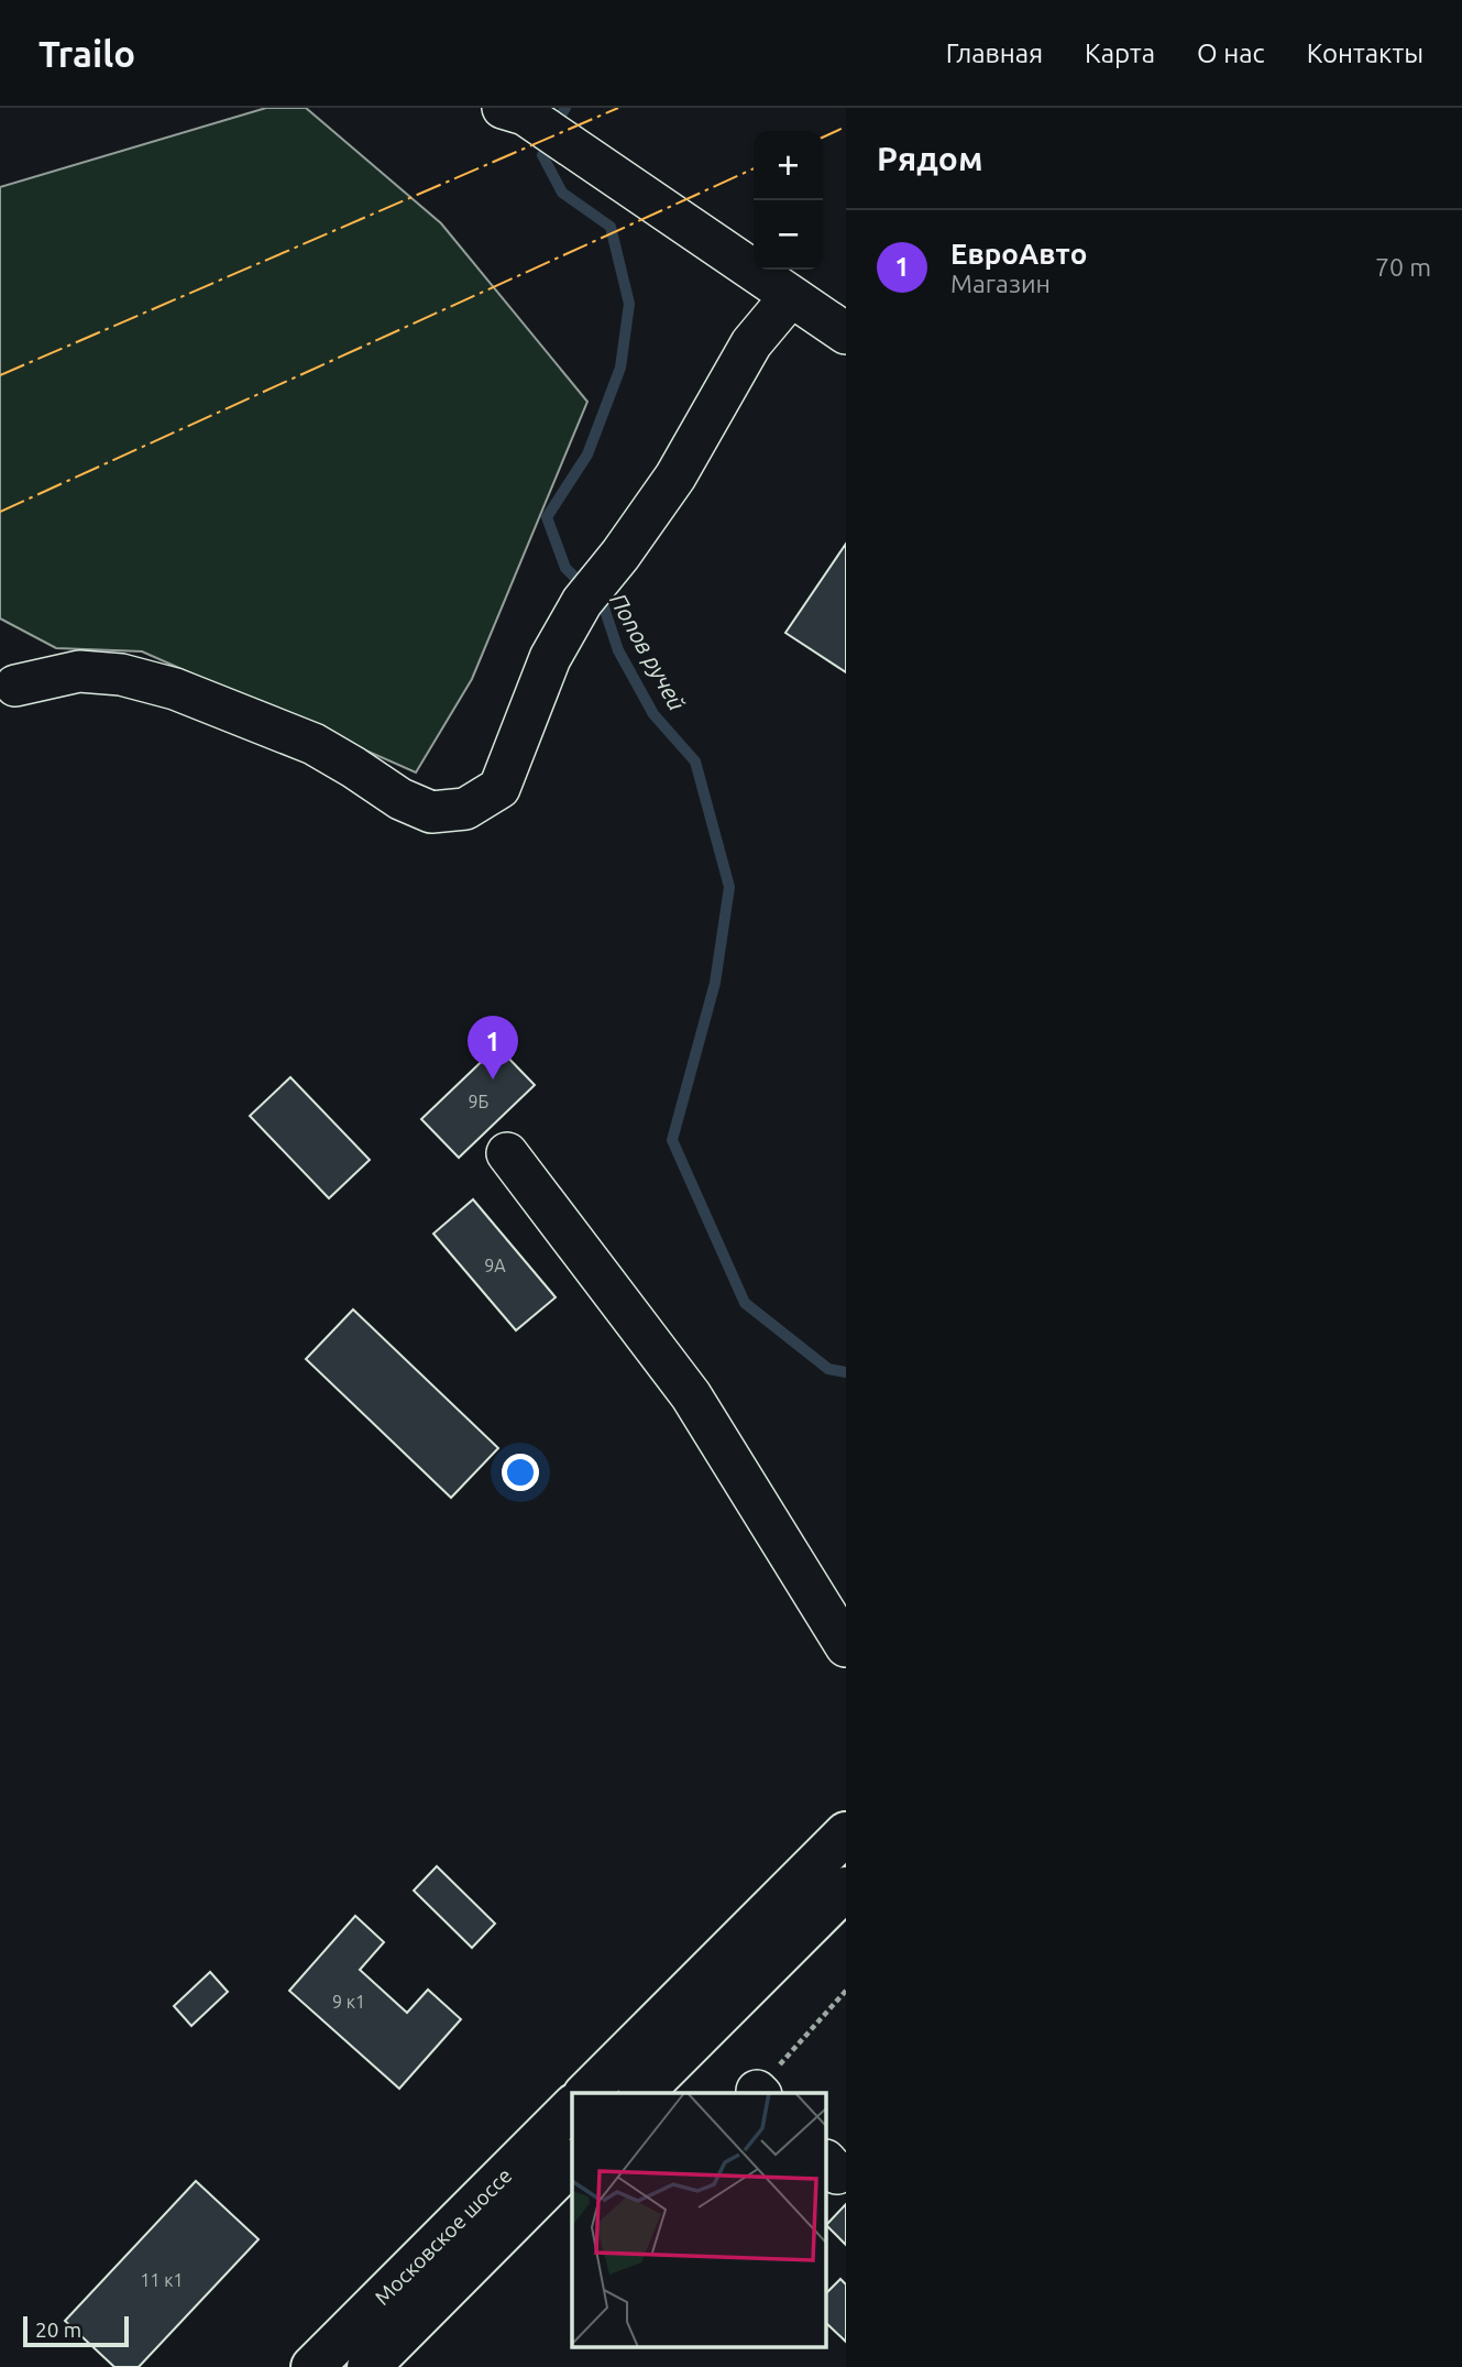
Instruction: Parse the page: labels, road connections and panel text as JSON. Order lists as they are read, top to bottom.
{
  "streets": {
    "main road": ["Московское шоссе"]
  },
  "water": ["Попов ручей"],
  "house_numbers": [
    "9Б",
    "9А",
    "9 к1",
    "11 к1"
  ],
  "scale_bar": "20 m",
  "page": {
    "header": "Trailo",
    "nav": [
      "Главная",
      "Карта",
      "О нас",
      "Контакты"
    ],
    "heading": "Рядом",
    "map_buttons": ["+", "−"],
    "list": [
      {
        "mark": "1",
        "name": "ЕвроАвто",
        "note": "Магазин",
        "value": "70 m"
      }
    ],
    "pins": "1",
    "scale": "20 m"
  }
}
